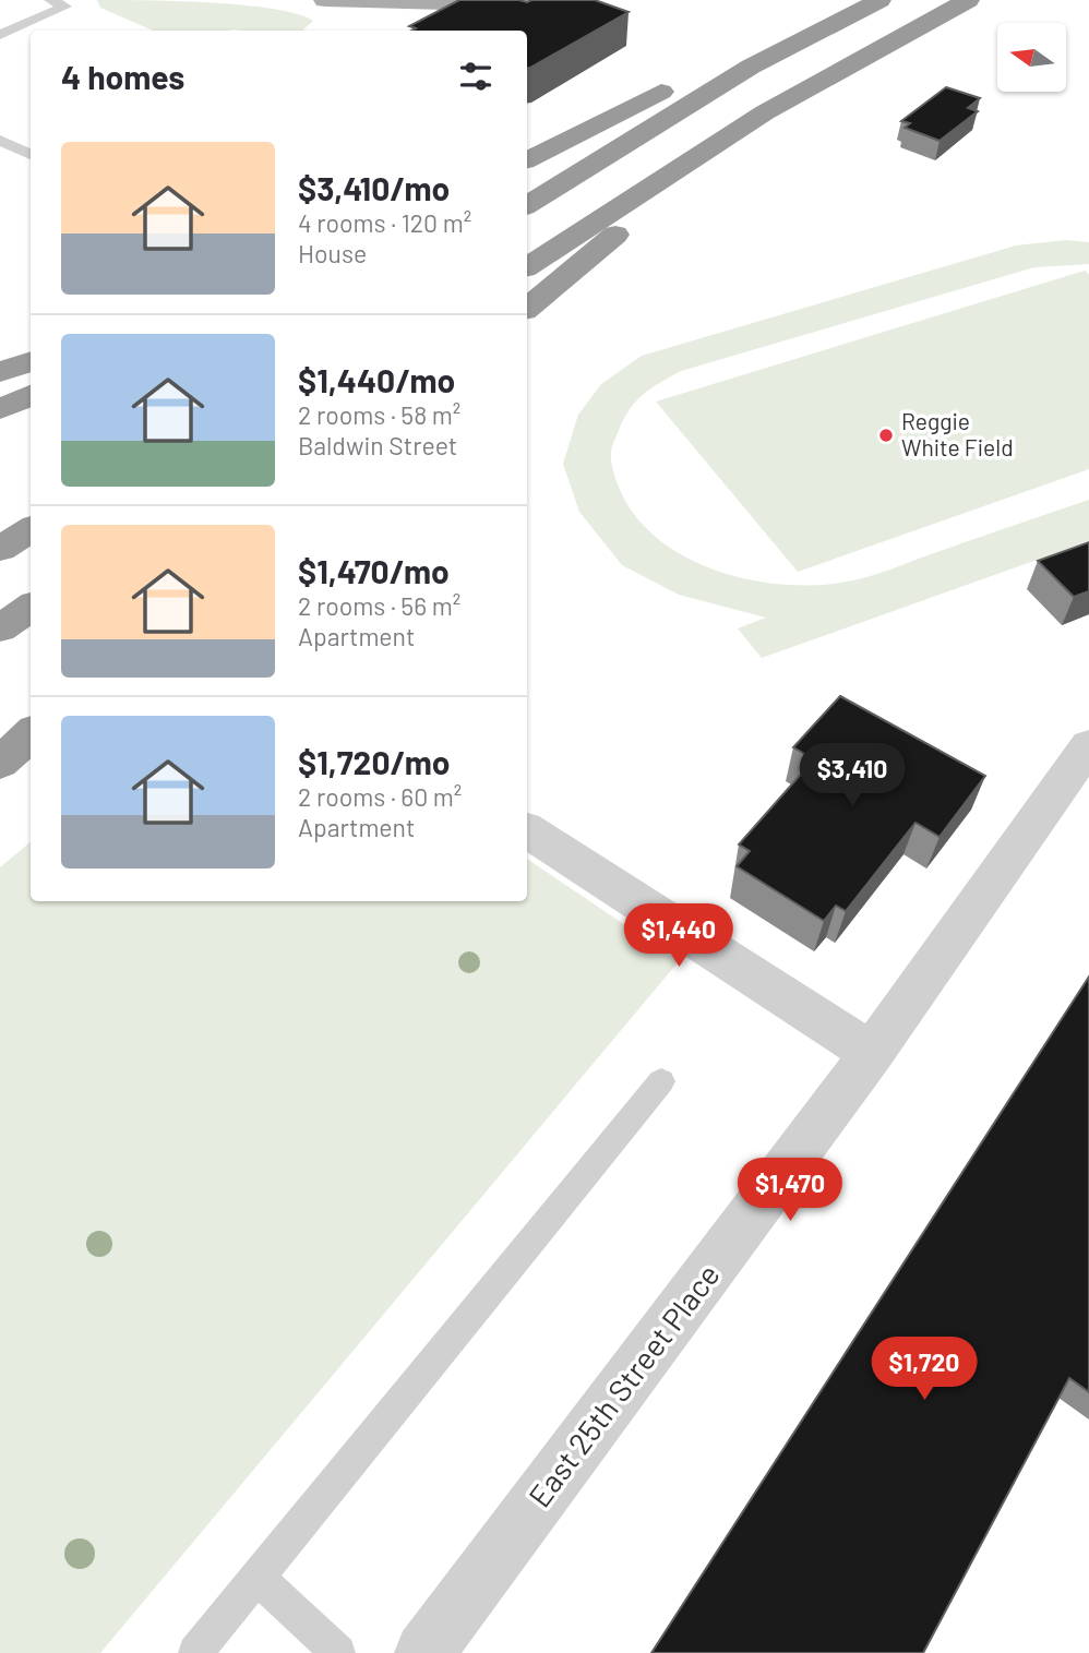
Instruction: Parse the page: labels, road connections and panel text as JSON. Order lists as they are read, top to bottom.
{
  "streets": {
    "street": ["East 25th Street Place"]
  },
  "places": ["Reggie White Field"],
  "north": "left",
  "page": {
    "heading": "4 homes",
    "list": [
      {
        "name": "$3,410/mo",
        "note": "4 rooms · 120 m² · House"
      },
      {
        "name": "$1,440/mo",
        "note": "2 rooms · 58 m² · Baldwin Street"
      },
      {
        "name": "$1,470/mo",
        "note": "2 rooms · 56 m² · Apartment"
      },
      {
        "name": "$1,720/mo",
        "note": "2 rooms · 60 m² · Apartment"
      }
    ],
    "price": [
      "$3,410",
      "$1,440",
      "$1,470",
      "$1,720"
    ]
  }
}
